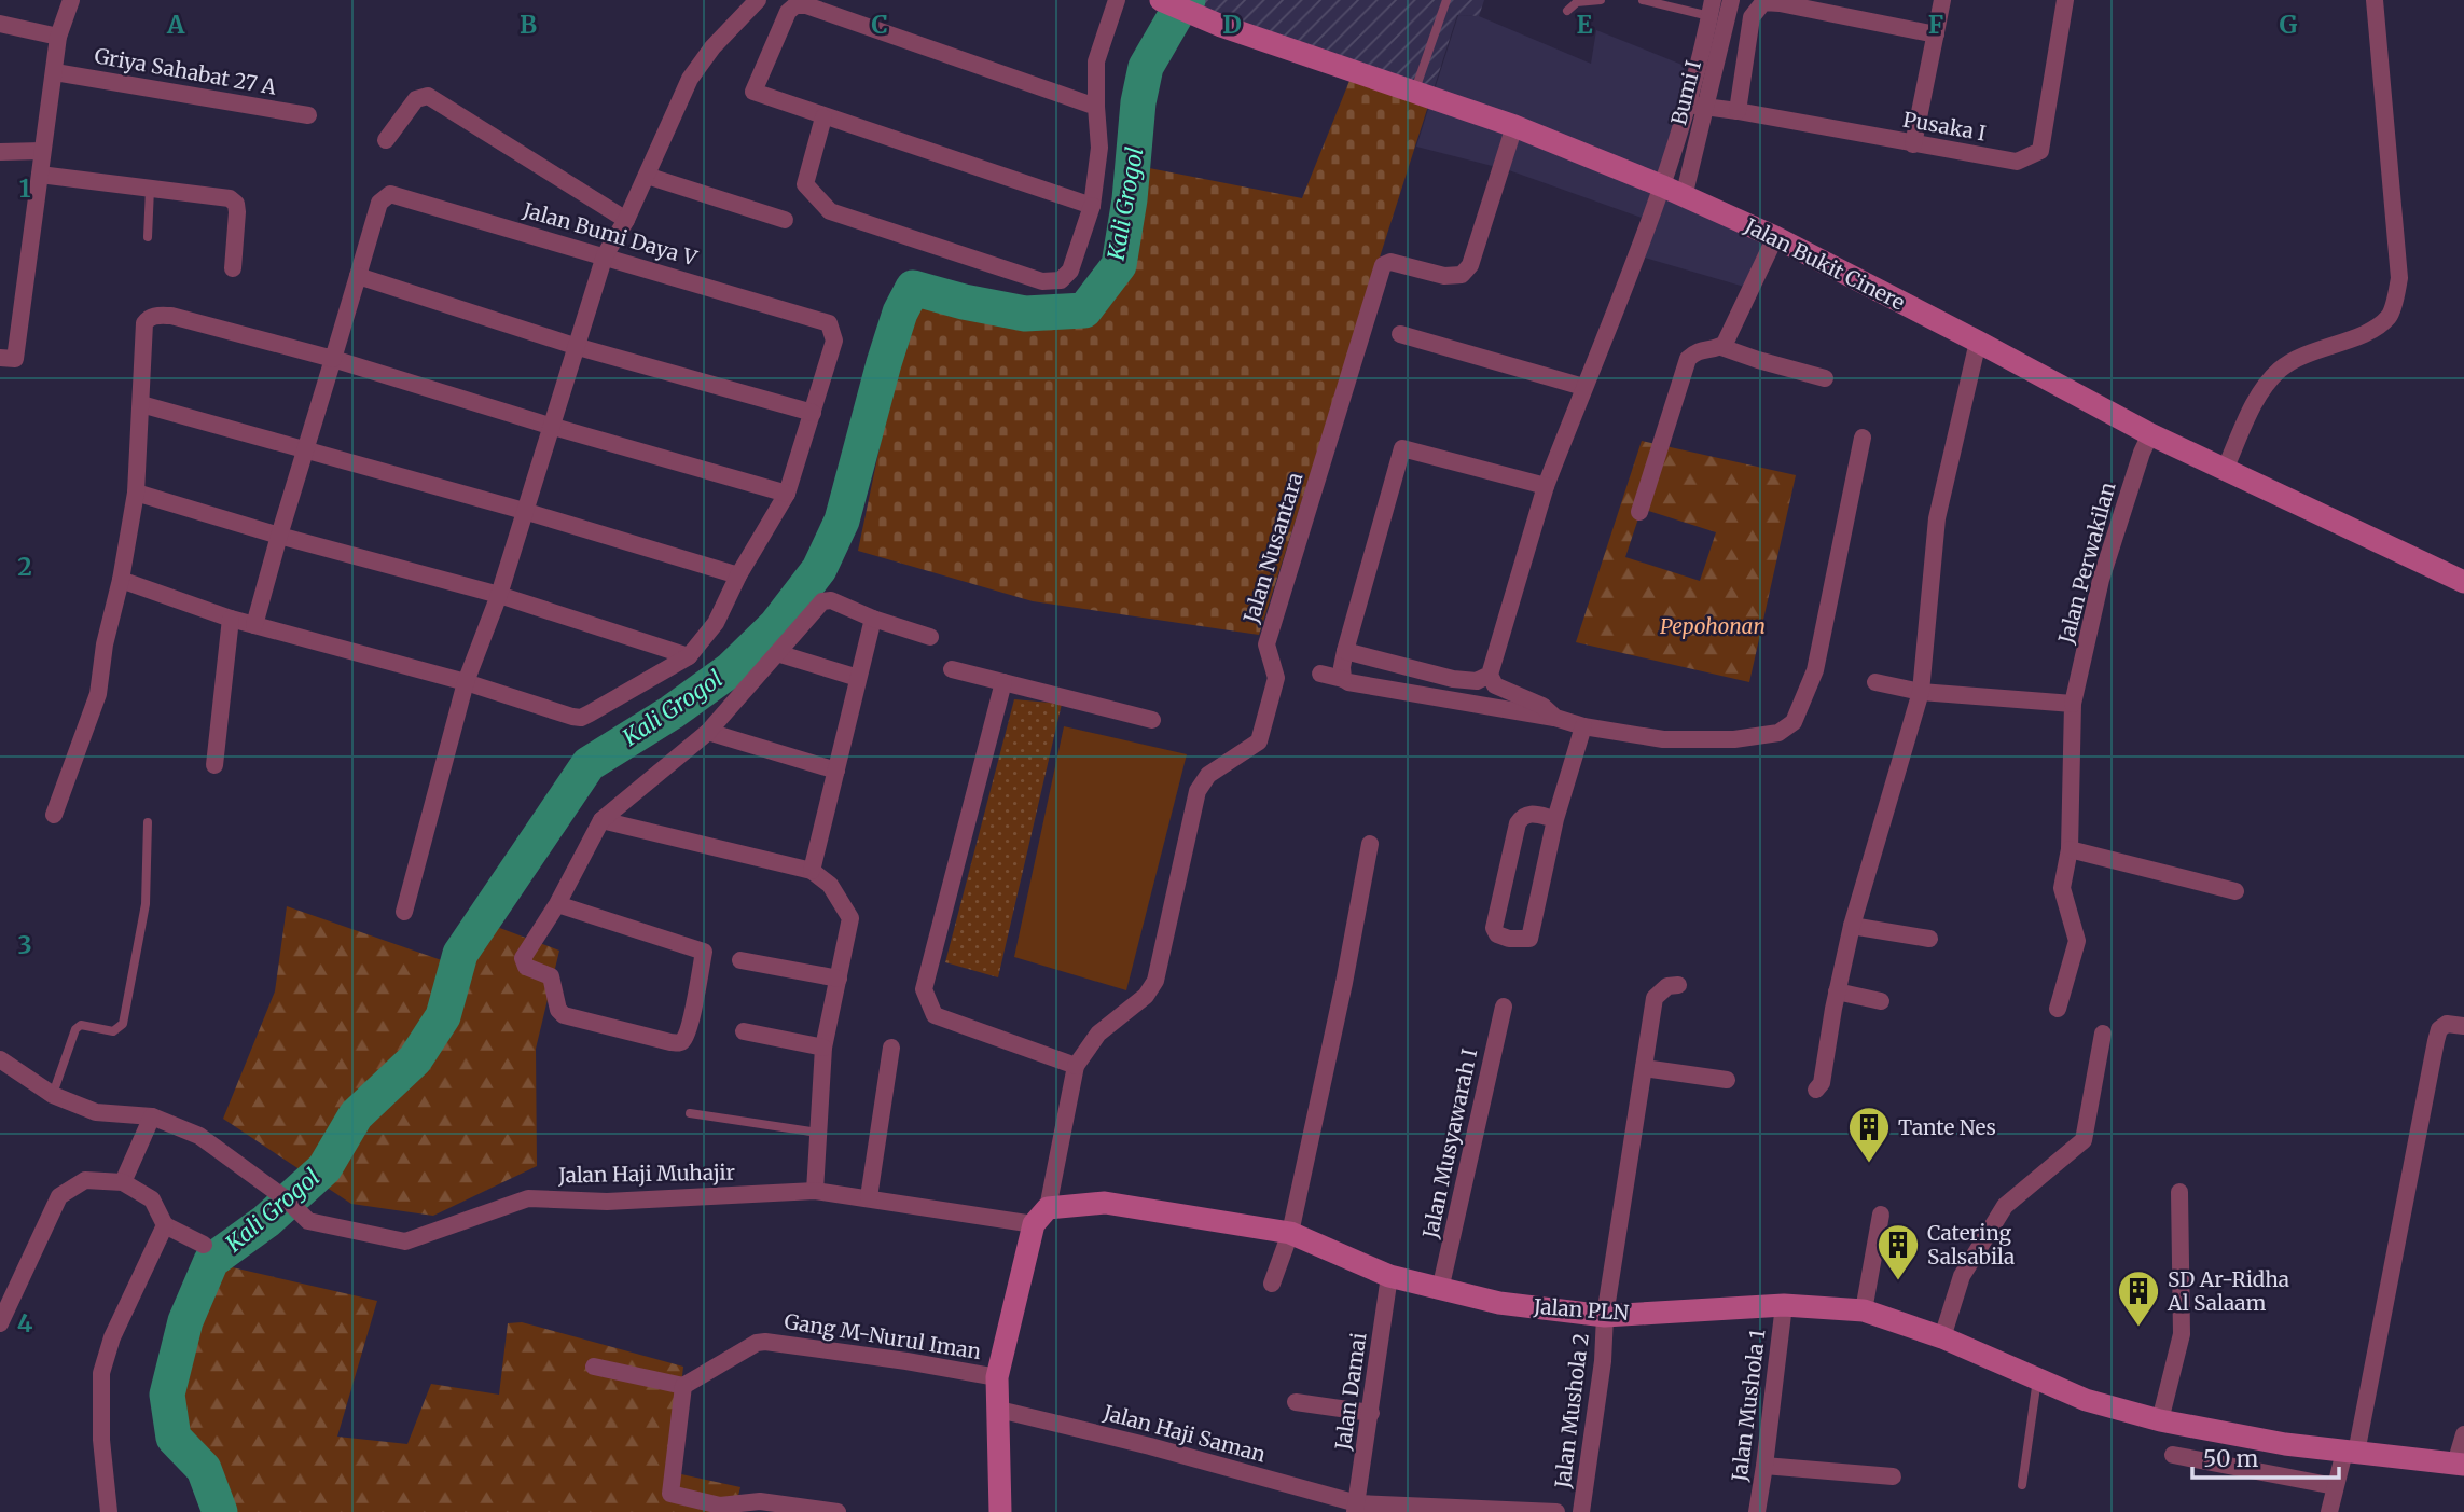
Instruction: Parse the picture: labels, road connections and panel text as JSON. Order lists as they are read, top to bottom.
{
  "streets": {
    "street": [
      "Griya Sahabat 27 A",
      "Bumi I",
      "Pusaka I",
      "Jalan Bumi Daya V",
      "Jalan Bukit Cinere",
      "Jalan Nusantara",
      "Jalan Perwakilan",
      "Jalan Musyawarah I",
      "Jalan Haji Muhajir",
      "Jalan PLN",
      "Gang M-Nurul Iman",
      "Jalan Damai",
      "Jalan Mushola 1",
      "Jalan Mushola 2",
      "Jalan Haji Saman"
    ]
  },
  "crossings": [
    ["Bumi I", "Pusaka I"],
    ["Bumi I", "Jalan Bukit Cinere"],
    ["Jalan Bukit Cinere", "Jalan Nusantara"],
    ["Jalan Bukit Cinere", "Jalan Perwakilan"],
    ["Jalan Musyawarah I", "Jalan PLN"],
    ["Jalan Haji Muhajir", "Jalan PLN"],
    ["Jalan PLN", "Jalan Damai"],
    ["Jalan PLN", "Jalan Mushola 1"],
    ["Jalan PLN", "Jalan Mushola 2"],
    ["Jalan Damai", "Jalan Haji Saman"]
  ],
  "water": ["Kali Grogol"],
  "parks": ["Pepohonan"],
  "places": {
    "building": ["Tante Nes", "Catering Salsabila", "SD Ar-Ridha Al Salaam"]
  },
  "scale_bar": "50 m",
  "grid": {
    "columns": [
      "A",
      "B",
      "C",
      "D",
      "E",
      "F",
      "G"
    ],
    "rows": [
      "1",
      "2",
      "3",
      "4"
    ]
  }
}
